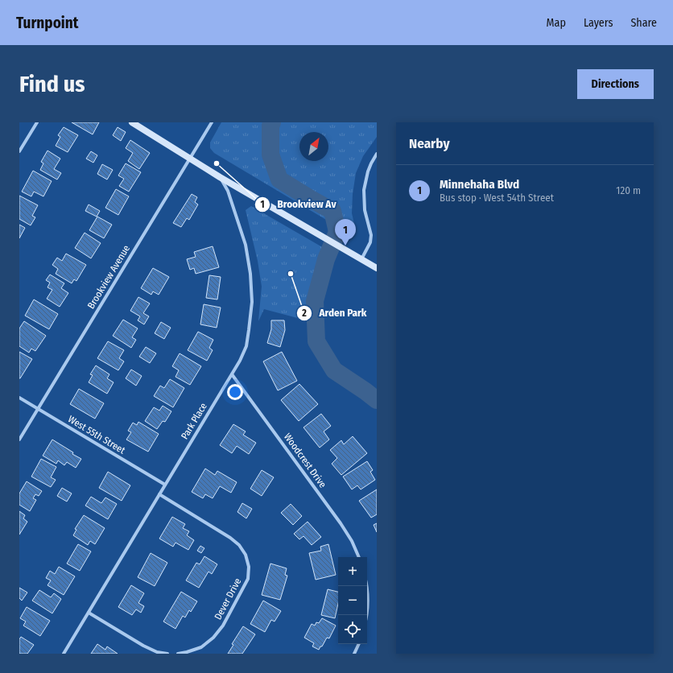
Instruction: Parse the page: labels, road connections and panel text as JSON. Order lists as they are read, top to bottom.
{
  "streets": {
    "street": [
      "Brookview Avenue",
      "Park Place",
      "West 55th Street",
      "Woodcrest Drive",
      "Dever Drive"
    ]
  },
  "crossings": [
    ["Brookview Avenue", "West 55th Street"],
    ["Park Place", "West 55th Street"],
    ["Park Place", "Woodcrest Drive"],
    ["Park Place", "Dever Drive"]
  ],
  "places": ["Brookview Av", "Arden Park"],
  "north": "top right",
  "page": {
    "header": "Turnpoint",
    "nav": ["Map", "Layers", "Share"],
    "buttons": "Directions",
    "title": "Find us",
    "heading": "Nearby",
    "list": [
      {
        "mark": "1",
        "name": "Minnehaha Blvd",
        "note": "Bus stop · West 54th Street",
        "value": "120 m"
      }
    ],
    "pins": "1",
    "map_buttons": ["+", "−"]
  }
}
